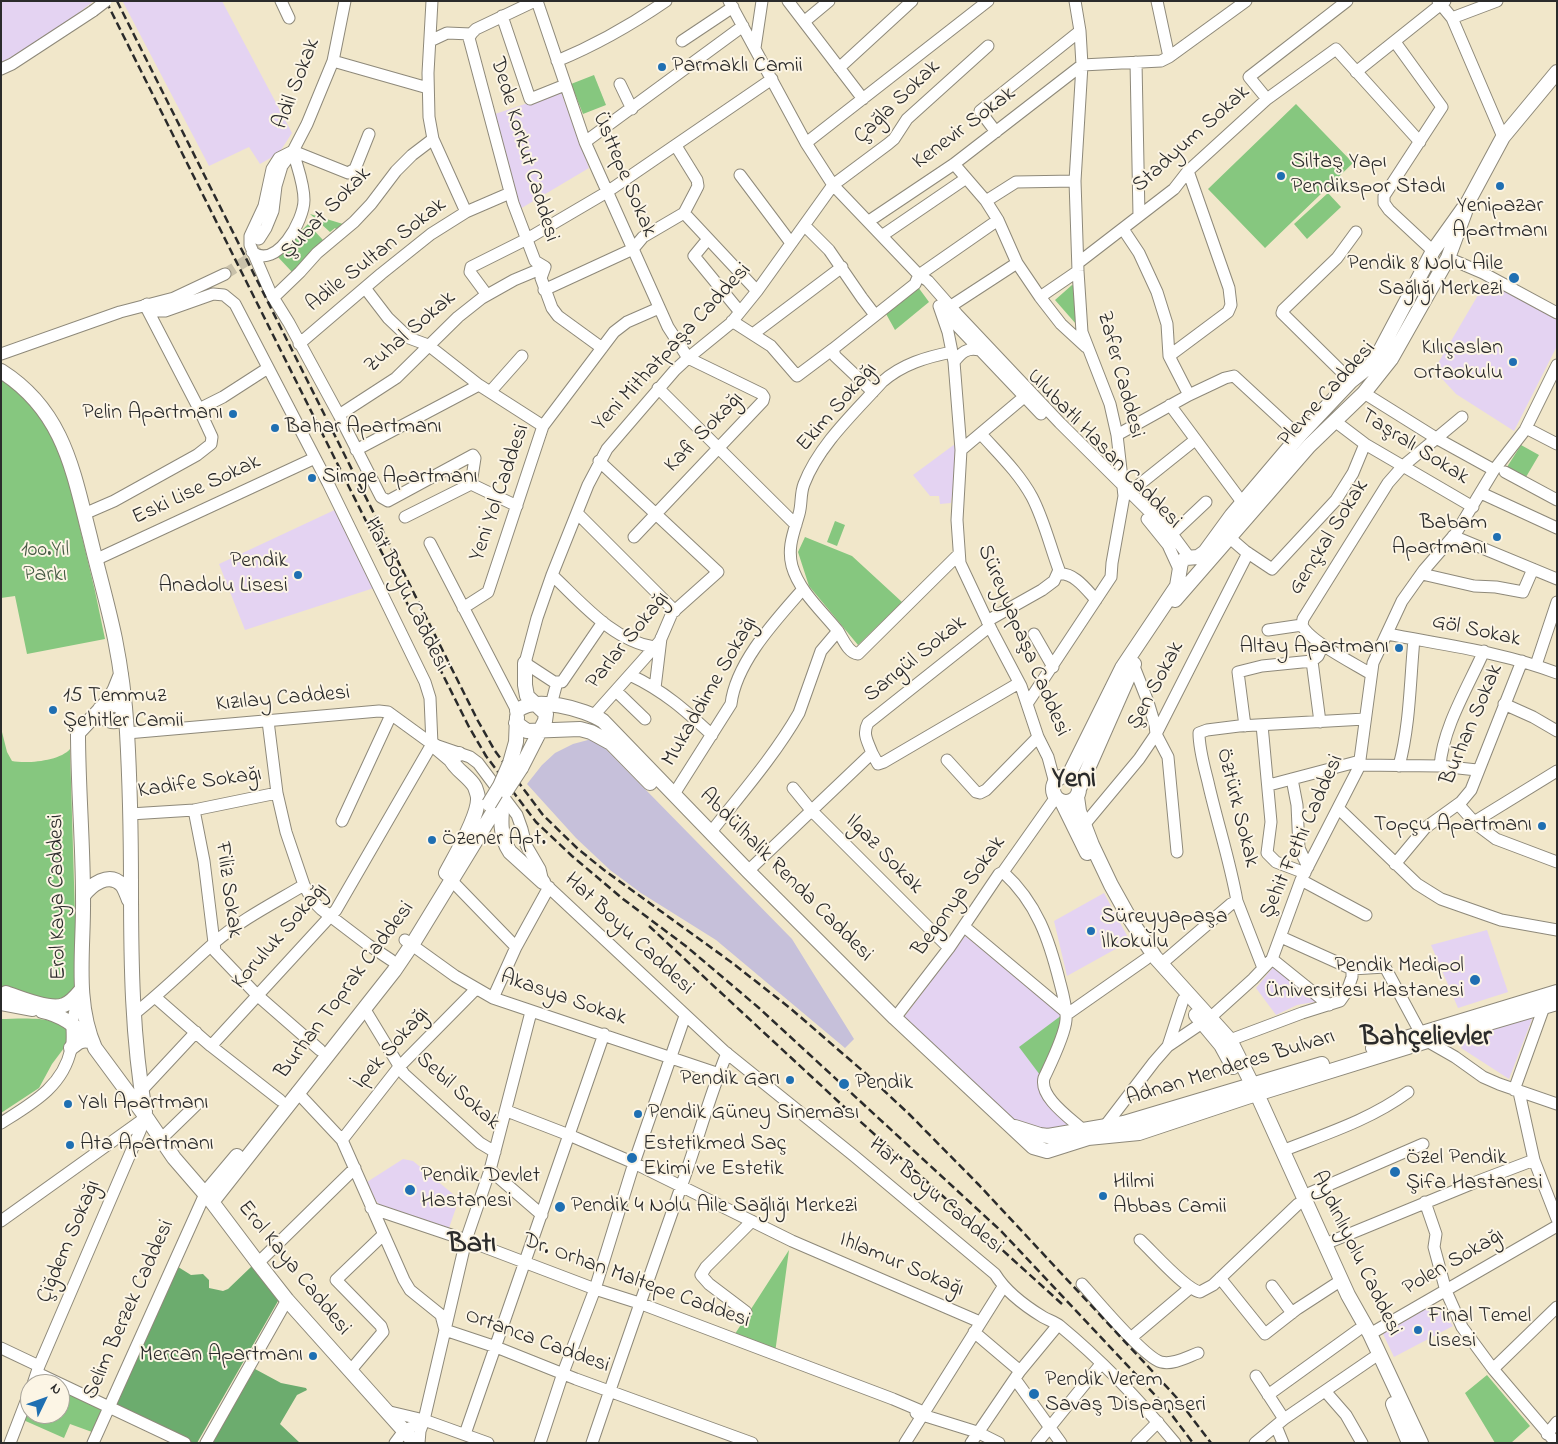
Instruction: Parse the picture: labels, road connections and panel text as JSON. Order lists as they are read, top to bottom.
{
  "streets": {
    "main road": [
      "Plevne Caddesi",
      "Abdülhalik Renda Caddesi",
      "Erol Kaya Caddesi",
      "Burhan Toprak Caddesi",
      "Adnan Menderes Bulvarı",
      "Aydınlıyolu Caddesi"
    ],
    "street": [
      "Adil Sokak",
      "Çağla Sokak",
      "Kenevir Sokak",
      "Stadyum Sokak",
      "Dede Korkut Caddesi",
      "Üsttepe Sokak",
      "Şubat Sokak",
      "Adile Sultan Sokak",
      "Zuhal Sokak",
      "Yeni Mithatpaşa Caddesi",
      "Zafer Caddesi",
      "Ekim Sokağı",
      "Kafi Sokağı",
      "Taşralı Sokak",
      "Ulubatlı Hasan Caddesi",
      "Eski Lise Sokak",
      "Yeni Yol Caddesi",
      "Gençkal Sokak",
      "Hat Boyu Caddesi",
      "Göl Sokak",
      "Parlar Sokağı",
      "Süreyyapaşa Caddesi",
      "Sarıgül Sokak",
      "Şen Sokak",
      "Mukaddime Sokağı",
      "Kızılay Caddesi",
      "Burhan Sokak",
      "Kadife Sokağı",
      "Öztürk Sokak",
      "Şehit Fethi Caddesi",
      "Ilgaz Sokak",
      "Filiz Sokak",
      "Begonya Sokak",
      "Koruluk Sokağı",
      "Akasya Sokak",
      "İpek Sokağı",
      "Sebil Sokak",
      "Çiğdem Sokağı",
      "Polen Sokağı",
      "Ihlamur Sokağı",
      "Dr. Orhan Maltepe Caddesi",
      "Selim Berzek Caddesi",
      "Ortanca Caddesi"
    ]
  },
  "crossings": [
    ["Çağla Sokak", "Yeni Mithatpaşa Caddesi"],
    ["Çağla Sokak", "Süreyyapaşa Caddesi"],
    ["Kenevir Sokak", "Zafer Caddesi"],
    ["Kenevir Sokak", "Süreyyapaşa Caddesi"],
    ["Stadyum Sokak", "Zafer Caddesi"],
    ["Dede Korkut Caddesi", "Üsttepe Sokak"],
    ["Dede Korkut Caddesi", "Adile Sultan Sokak"],
    ["Dede Korkut Caddesi", "Zuhal Sokak"],
    ["Dede Korkut Caddesi", "Yeni Yol Caddesi"],
    ["Üsttepe Sokak", "Yeni Mithatpaşa Caddesi"],
    ["Üsttepe Sokak", "Kafi Sokağı"],
    ["Üsttepe Sokak", "Yeni Yol Caddesi"],
    ["Yeni Mithatpaşa Caddesi", "Kafi Sokağı"],
    ["Yeni Mithatpaşa Caddesi", "Süreyyapaşa Caddesi"],
    ["Zafer Caddesi", "Ulubatlı Hasan Caddesi"],
    ["Zafer Caddesi", "Süreyyapaşa Caddesi"],
    ["Plevne Caddesi", "Taşralı Sokak"],
    ["Plevne Caddesi", "Ulubatlı Hasan Caddesi"],
    ["Ekim Sokağı", "Süreyyapaşa Caddesi"],
    ["Ekim Sokağı", "Mukaddime Sokağı"],
    ["Kafi Sokağı", "Parlar Sokağı"],
    ["Taşralı Sokak", "Gençkal Sokak"],
    ["Taşralı Sokak", "Şehit Fethi Caddesi"],
    ["Ulubatlı Hasan Caddesi", "Süreyyapaşa Caddesi"],
    ["Eski Lise Sokak", "Hat Boyu Caddesi"],
    ["Eski Lise Sokak", "Erol Kaya Caddesi"],
    ["Gençkal Sokak", "Şehit Fethi Caddesi"],
    ["Hat Boyu Caddesi", "Kızılay Caddesi"],
    ["Hat Boyu Caddesi", "Koruluk Sokağı"],
    ["Göl Sokak", "Burhan Sokak"],
    ["Göl Sokak", "Şehit Fethi Caddesi"],
    ["Parlar Sokağı", "Abdülhalik Renda Caddesi"],
    ["Süreyyapaşa Caddesi", "Sarıgül Sokak"],
    ["Süreyyapaşa Caddesi", "Begonya Sokak"],
    ["Mukaddime Sokağı", "Abdülhalik Renda Caddesi"],
    ["Kızılay Caddesi", "Erol Kaya Caddesi"],
    ["Kızılay Caddesi", "Koruluk Sokağı"],
    ["Kadife Sokağı", "Filiz Sokak"],
    ["Kadife Sokağı", "Erol Kaya Caddesi"],
    ["Öztürk Sokak", "Şehit Fethi Caddesi"],
    ["Şehit Fethi Caddesi", "Adnan Menderes Bulvarı"],
    ["Ilgaz Sokak", "Begonya Sokak"],
    ["Abdülhalik Renda Caddesi", "Begonya Sokak"],
    ["Abdülhalik Renda Caddesi", "Adnan Menderes Bulvarı"],
    ["Filiz Sokak", "Koruluk Sokağı"],
    ["Filiz Sokak", "Burhan Toprak Caddesi"],
    ["Erol Kaya Caddesi", "Burhan Toprak Caddesi"],
    ["Erol Kaya Caddesi", "Çiğdem Sokağı"],
    ["Erol Kaya Caddesi", "Selim Berzek Caddesi"],
    ["Burhan Toprak Caddesi", "Akasya Sokak"],
    ["Burhan Toprak Caddesi", "Sebil Sokak"],
    ["Burhan Toprak Caddesi", "Selim Berzek Caddesi"],
    ["Burhan Toprak Caddesi", "Ortanca Caddesi"],
    ["Akasya Sokak", "İpek Sokağı"],
    ["İpek Sokağı", "Sebil Sokak"],
    ["İpek Sokağı", "Ortanca Caddesi"],
    ["Adnan Menderes Bulvarı", "Aydınlıyolu Caddesi"],
    ["Aydınlıyolu Caddesi", "Polen Sokağı"],
    ["Dr. Orhan Maltepe Caddesi", "Ortanca Caddesi"]
  ],
  "districts": ["Yeni", "Bahçelievler", "Batı"],
  "parks": ["100.Yıl Parkı"],
  "places": [
    "Parmaklı Camii",
    "Siltaş Yapı Pendikspor Stadı",
    "Yenipazar Apartmanı",
    "Pendik 8 Nolu Aile Sağlığı Merkezi",
    "Kılıçaslan Ortaokulu",
    "Pelin Apartmanı",
    "Bahar Apartmanı",
    "Simge Apartmanı",
    "Babam Apartmanı",
    "Pendik Anadolu Lisesi",
    "Altay Apartmanı",
    "15 Temmuz Şehitler Camii",
    "Topçu Apartmanı",
    "Özener Apt.",
    "Süreyyapaşa İlkokulu",
    "Pendik Medipol Üniversitesi Hastanesi",
    "Pendik Garı",
    "Pendik",
    "Yalı Apartmanı",
    "Pendik Güney Sineması",
    "Ata Apartmanı",
    "Estetikmed Saç Ekimi ve Estetik",
    "Özel Pendik Şifa Hastanesi",
    "Pendik Devlet Hastanesi",
    "Hilmi Abbas Camii",
    "Pendik 4 Nolu Aile Sağlığı Merkezi",
    "Final Temel Lisesi",
    "Mercan Apartmanı",
    "Pendik Verem Savaş Dispanseri"
  ],
  "north": "top right"
}
